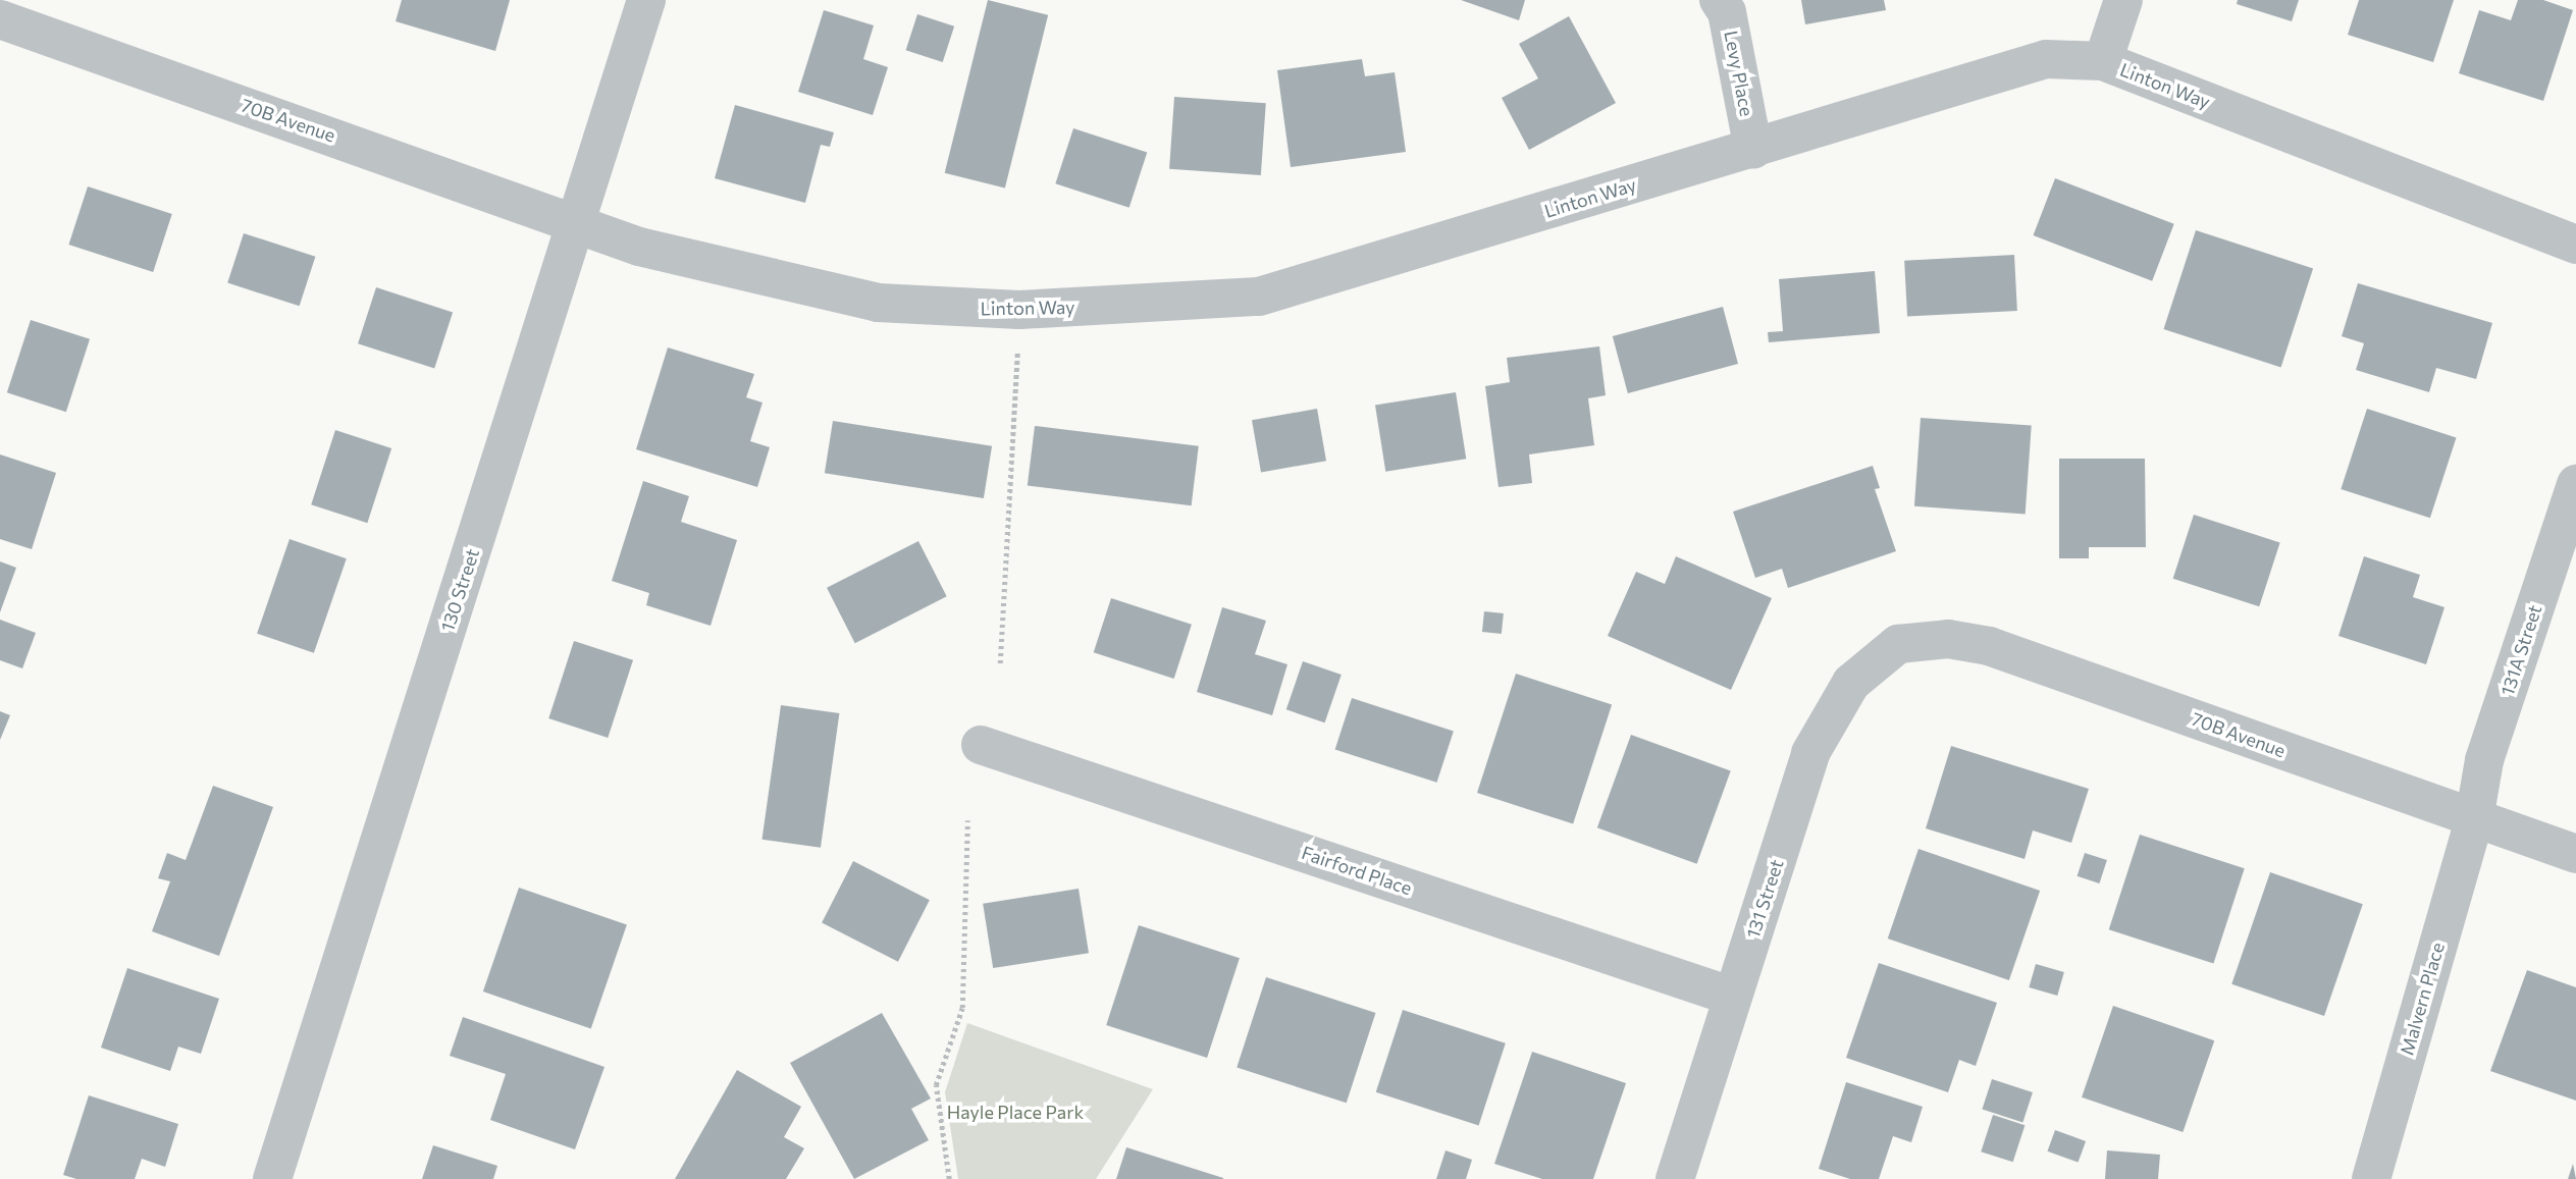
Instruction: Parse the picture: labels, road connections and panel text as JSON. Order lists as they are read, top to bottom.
{
  "streets": {
    "street": [
      "Levy Place",
      "Linton Way",
      "70B Avenue",
      "130 Street",
      "131A Street",
      "Fairford Place",
      "131 Street",
      "Malvern Place"
    ]
  },
  "crossings": [
    ["Levy Place", "Linton Way"],
    ["Linton Way", "70B Avenue"],
    ["Linton Way", "130 Street"],
    ["70B Avenue", "130 Street"],
    ["70B Avenue", "131A Street"],
    ["70B Avenue", "131 Street"],
    ["70B Avenue", "Malvern Place"],
    ["131A Street", "Malvern Place"],
    ["Fairford Place", "131 Street"]
  ],
  "parks": ["Hayle Place Park"]
}
